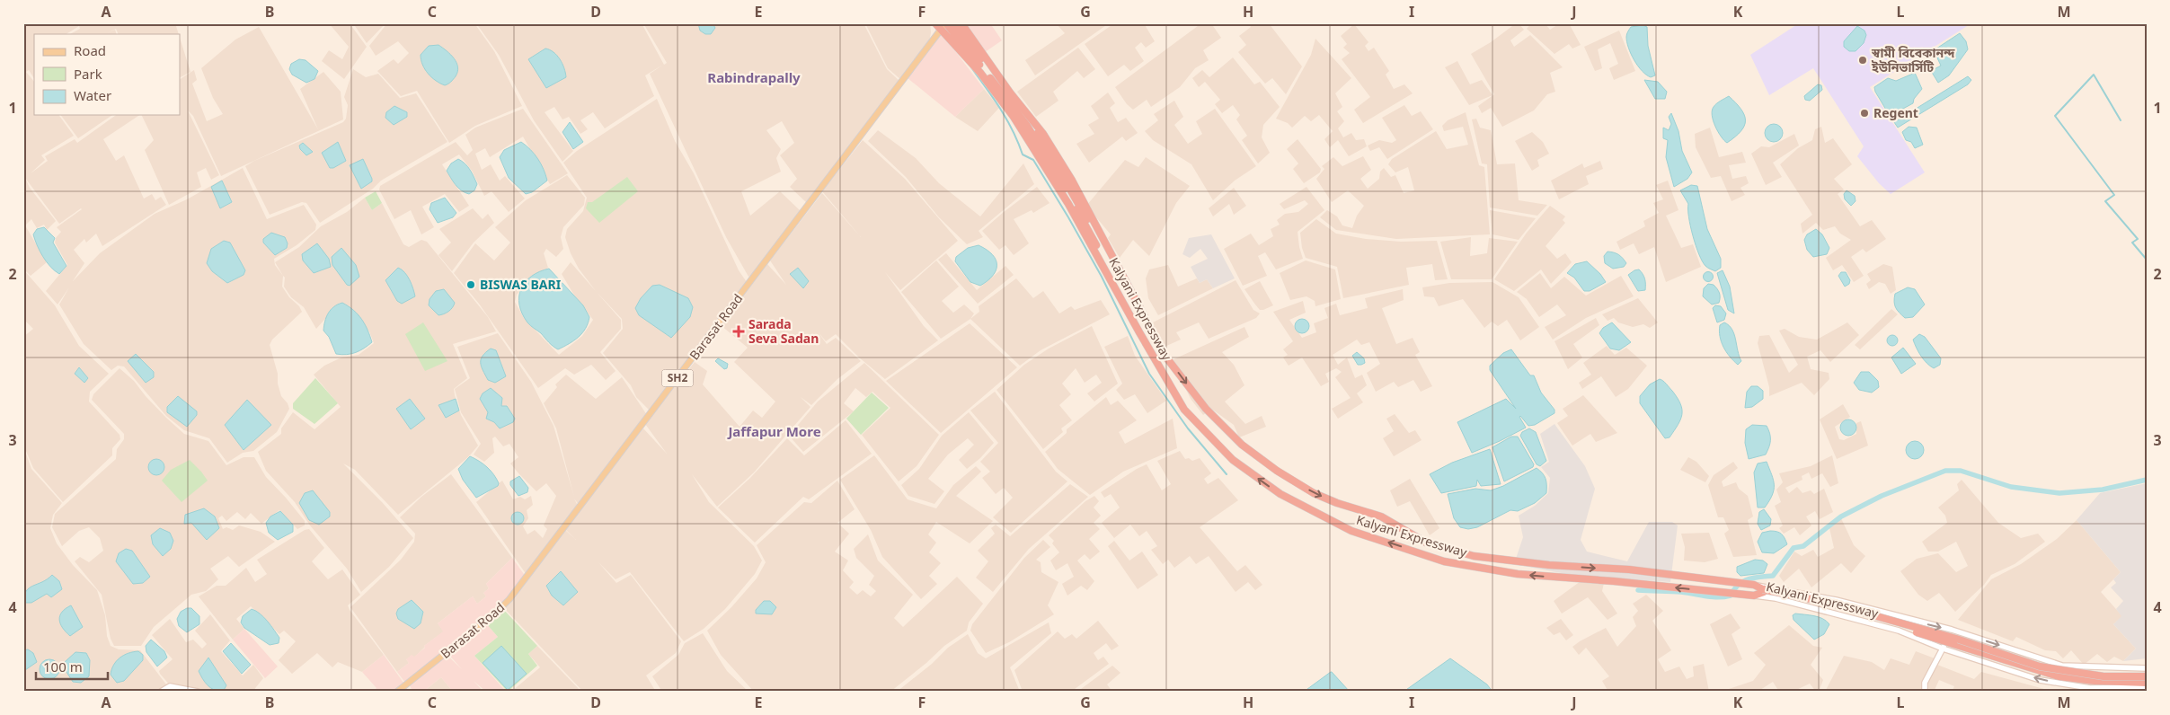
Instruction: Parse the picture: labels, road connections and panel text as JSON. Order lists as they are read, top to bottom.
{
  "streets": {
    "highway": ["Kalyani Expressway"],
    "main road": ["Barasat Road", "SH2"]
  },
  "crossings": [
    ["Kalyani Expressway", "Barasat Road"]
  ],
  "districts": ["Rabindrapally", "Jaffapur More"],
  "places": {
    "other": ["স্বামী বিবেকানন্দ ইউনিভার্সিটি", "Regent", "BISWAS BARI"],
    "health": ["Sarada Seva Sadan"]
  },
  "legend": ["Road", "Park", "Water"],
  "scale_bar": "100 m",
  "grid": {
    "columns": [
      "A",
      "B",
      "C",
      "D",
      "E",
      "F",
      "G",
      "H",
      "I",
      "J",
      "K",
      "L",
      "M"
    ],
    "rows": [
      "1",
      "2",
      "3",
      "4"
    ]
  }
}
